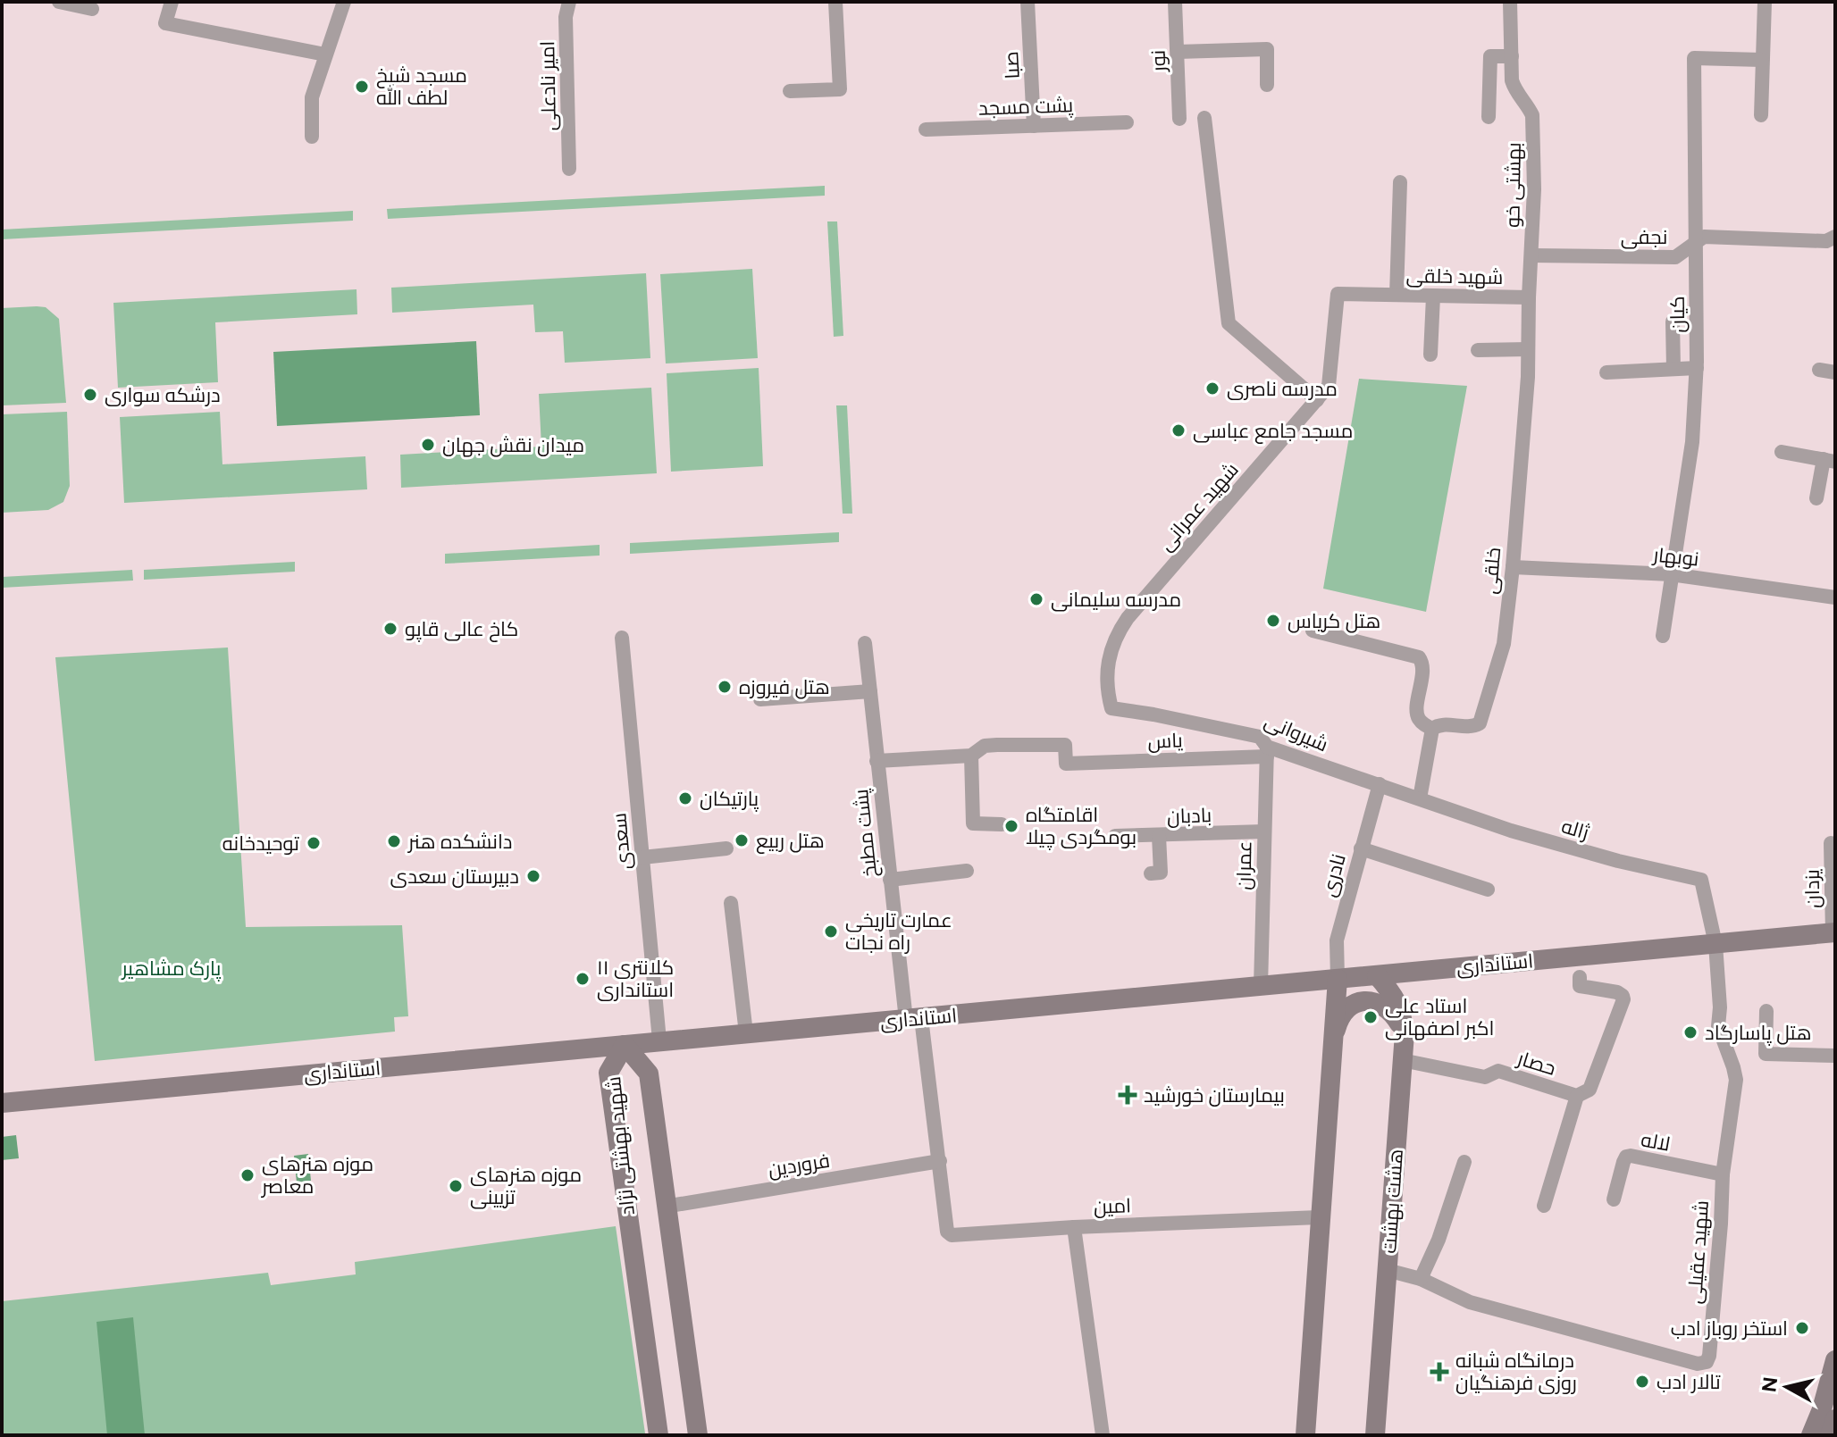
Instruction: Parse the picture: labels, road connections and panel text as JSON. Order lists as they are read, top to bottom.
{
  "streets": {
    "main road": ["استانداری", "شهید بهشتی نژاد", "هشت بهشت"],
    "street": [
      "نور",
      "صبا",
      "امیر نادعلی",
      "پشت مسجد",
      "بهشتی خو",
      "نجفی",
      "شهید خلقی",
      "کیان",
      "شهید عمرانی",
      "نوبهار",
      "خلقی",
      "شیروانی",
      "یاس",
      "بادبان",
      "ژاله",
      "پشت مطبخ",
      "سعدی",
      "عمران",
      "نادری",
      "یزدان",
      "حصار",
      "لاله",
      "فروردین",
      "امین",
      "شهید عقیلی"
    ]
  },
  "crossings": [
    ["صبا", "پشت مسجد"],
    ["بهشتی خو", "نجفی"],
    ["بهشتی خو", "شهید خلقی"],
    ["نجفی", "شهید خلقی"],
    ["نجفی", "کیان"],
    ["شهید خلقی", "شهید عمرانی"],
    ["شهید خلقی", "خلقی"],
    ["کیان", "نوبهار"],
    ["شهید عمرانی", "شیروانی"],
    ["نوبهار", "خلقی"],
    ["شیروانی", "یاس"],
    ["شیروانی", "ژاله"],
    ["شیروانی", "عمران"],
    ["شیروانی", "نادری"],
    ["یاس", "عمران"],
    ["بادبان", "عمران"],
    ["ژاله", "نادری"],
    ["ژاله", "استانداری"],
    ["ژاله", "شهید عقیلی"],
    ["پشت مطبخ", "استانداری"],
    ["پشت مطبخ", "فروردین"],
    ["پشت مطبخ", "امین"],
    ["سعدی", "استانداری"],
    ["عمران", "استانداری"],
    ["نادری", "استانداری"],
    ["یزدان", "استانداری"],
    ["استانداری", "شهید بهشتی نژاد"],
    ["استانداری", "هشت بهشت"],
    ["استانداری", "شهید عقیلی"],
    ["حصار", "هشت بهشت"],
    ["لاله", "شهید عقیلی"],
    ["شهید بهشتی نژاد", "فروردین"],
    ["هشت بهشت", "شهید عقیلی"]
  ],
  "parks": ["پارک مشاهیر"],
  "places": {
    "other": [
      "مسجد شیخ لطف الله",
      "مدرسه ناصری",
      "درشکه سواری",
      "مسجد جامع عباسی",
      "میدان نقش جهان",
      "مدرسه سلیمانی",
      "هتل کریاس",
      "کاخ عالی قاپو",
      "هتل فیروزه",
      "پارتیکان",
      "اقامتگاه بومگردی چیلا",
      "هتل ربیع",
      "دانشکده هنر",
      "توحیدخانه",
      "دبیرستان سعدی",
      "عمارت تاریخی راه نجات",
      "کلانتری ۱۱ استانداری",
      "استاد علی اکبر اصفهانی",
      "هتل پاسارگاد",
      "موزه هنرهای معاصر",
      "موزه هنرهای تزیینی",
      "استخر روباز ادب",
      "تالار ادب"
    ],
    "health": ["بیمارستان خورشید", "درمانگاه شبانه روزی فرهنگیان"]
  },
  "north": "left"
}
